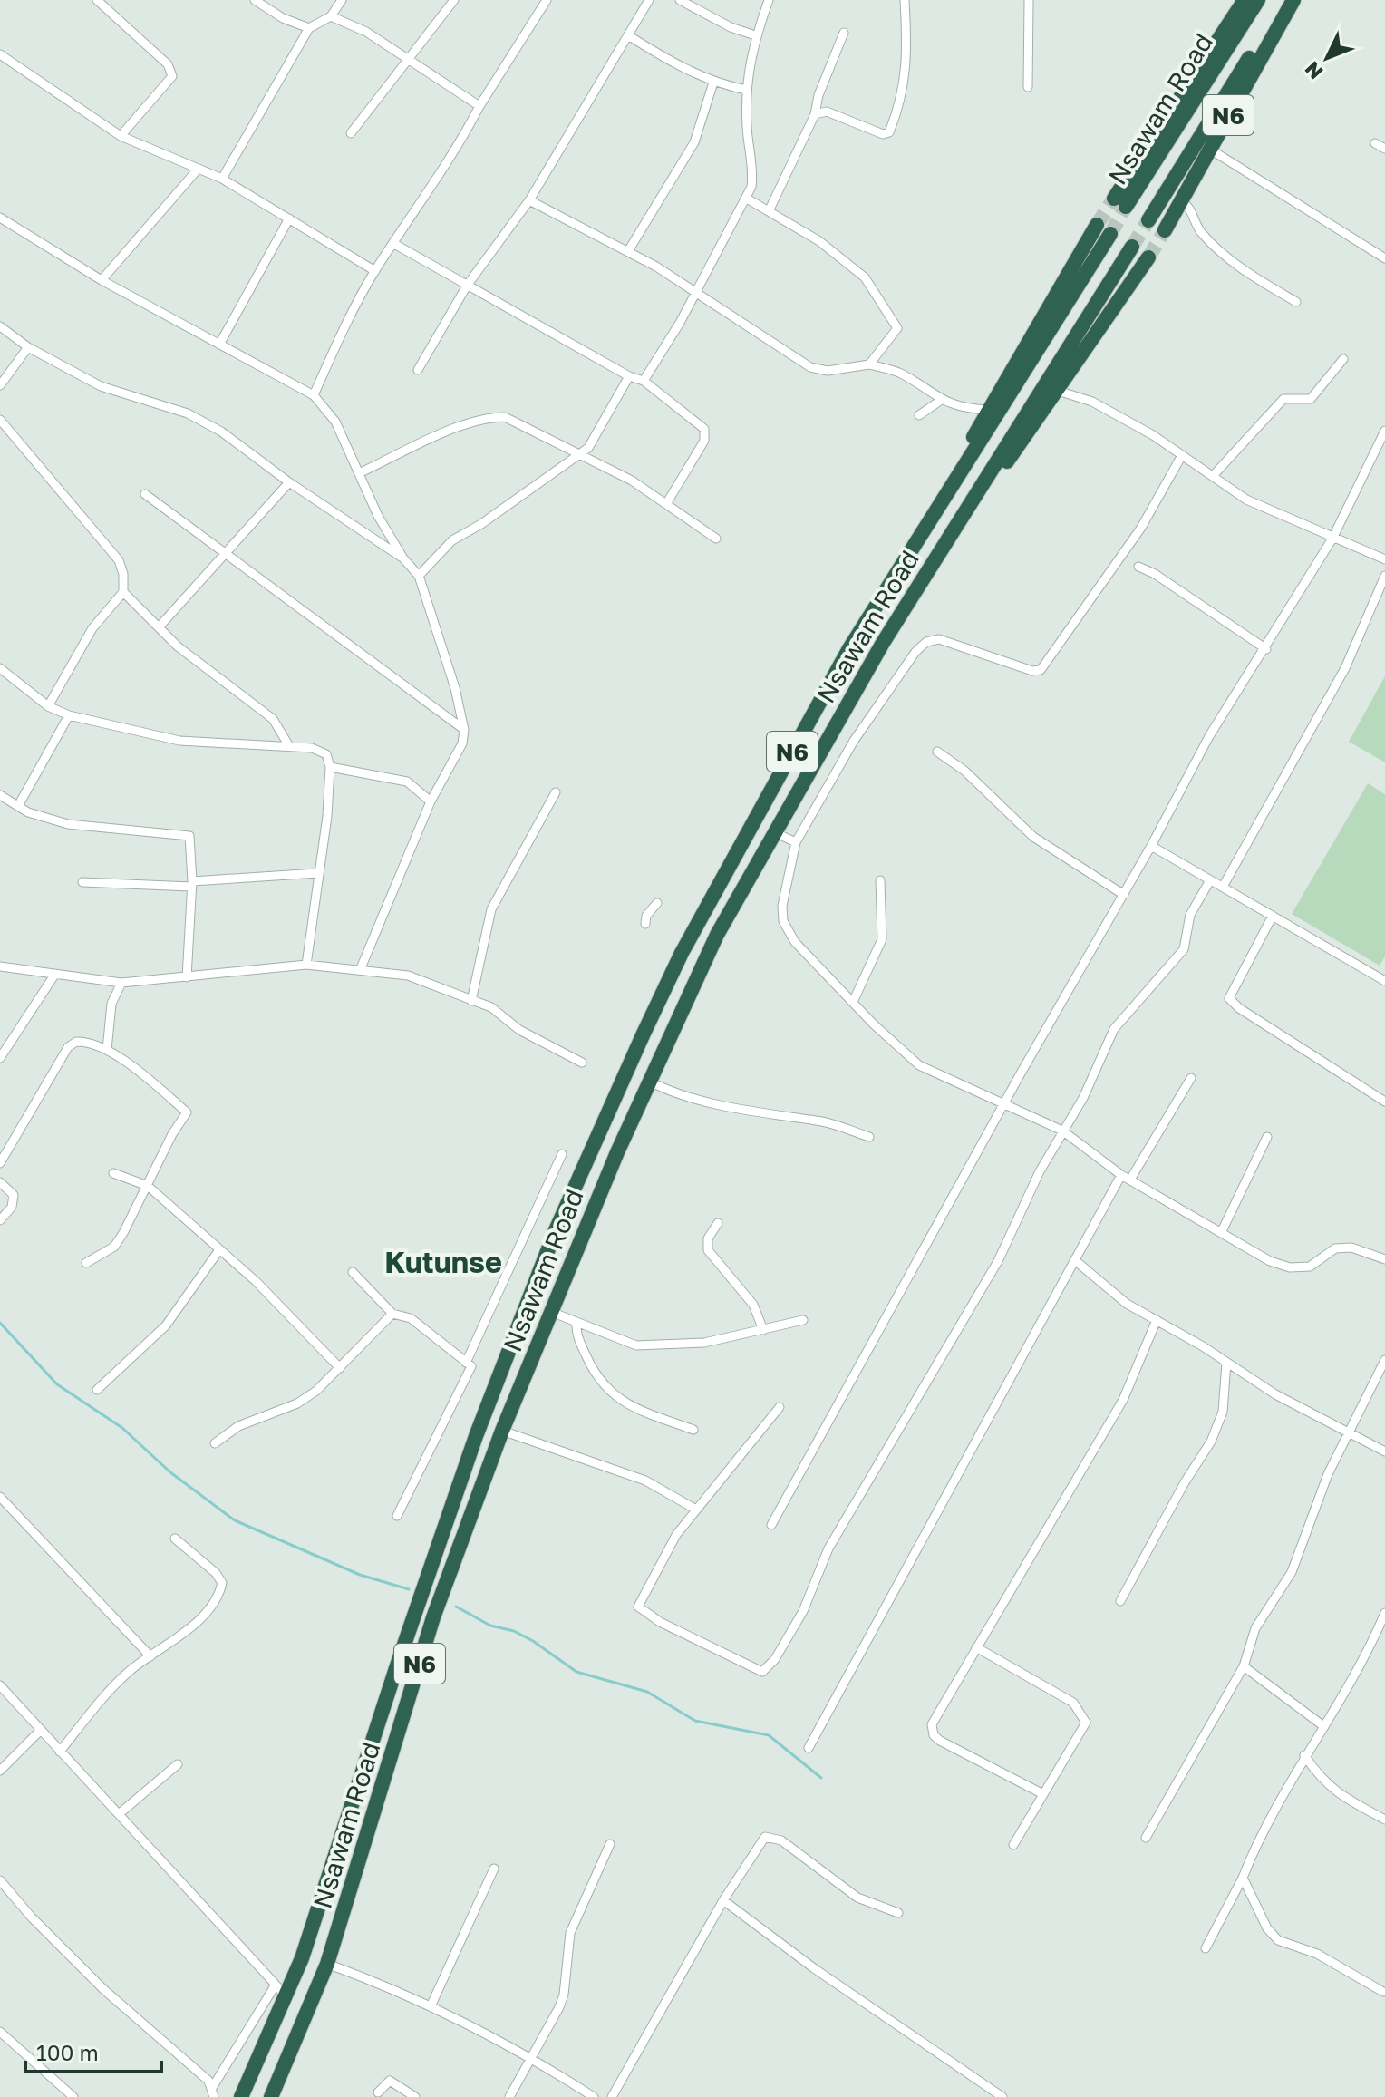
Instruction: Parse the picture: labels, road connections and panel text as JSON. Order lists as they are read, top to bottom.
{
  "streets": {
    "highway": ["Nsawam Road", "N6"]
  },
  "districts": ["Kutunse"],
  "scale_bar": "100 m",
  "north": "bottom left"
}
